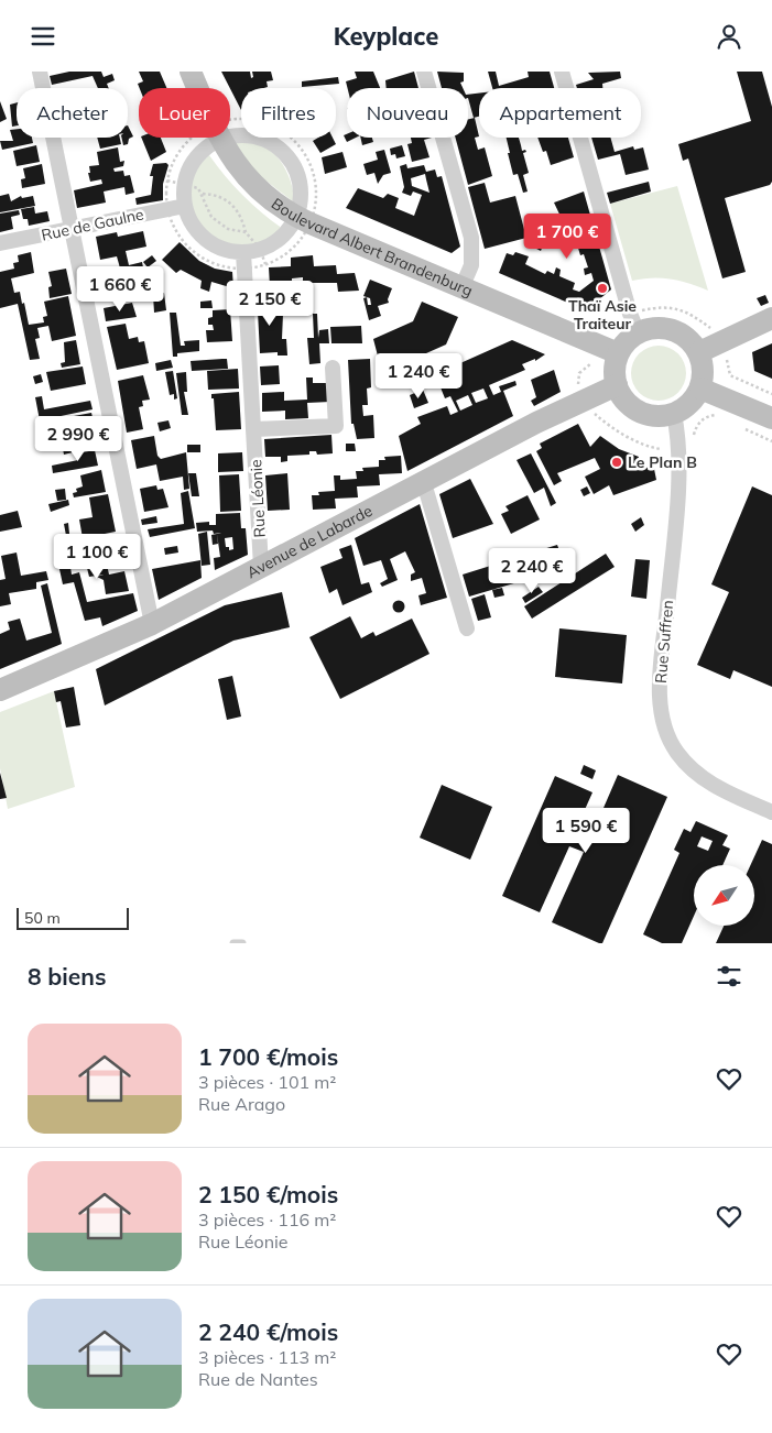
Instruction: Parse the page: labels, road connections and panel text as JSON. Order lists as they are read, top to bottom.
{
  "streets": {
    "main road": ["Boulevard Albert Brandenburg", "Avenue de Labarde"],
    "street": ["Rue de Gaulne", "Rue Léonie", "Rue Suffren"]
  },
  "crossings": [
    ["Boulevard Albert Brandenburg", "Avenue de Labarde"],
    ["Boulevard Albert Brandenburg", "Rue Suffren"],
    ["Rue Léonie", "Avenue de Labarde"],
    ["Avenue de Labarde", "Rue Suffren"]
  ],
  "places": ["Thaï Asie Traiteur", "Le Plan B"],
  "scale_bar": "50 m",
  "north": "bottom left",
  "page": {
    "header": "Keyplace",
    "chip": [
      "Acheter",
      "Louer",
      "Filtres",
      "Nouveau",
      "Appartement"
    ],
    "price": [
      "1 700 €",
      "1 660 €",
      "2 150 €",
      "1 240 €",
      "2 990 €",
      "1 100 €",
      "2 240 €",
      "1 590 €"
    ],
    "scale": "50 m",
    "heading": "8 biens",
    "list": [
      {
        "name": "1 700 €/mois",
        "note": "3 pièces · 101 m² · Rue Arago"
      },
      {
        "name": "2 150 €/mois",
        "note": "3 pièces · 116 m² · Rue Léonie"
      },
      {
        "name": "2 240 €/mois",
        "note": "3 pièces · 113 m² · Rue de Nantes"
      }
    ]
  }
}
